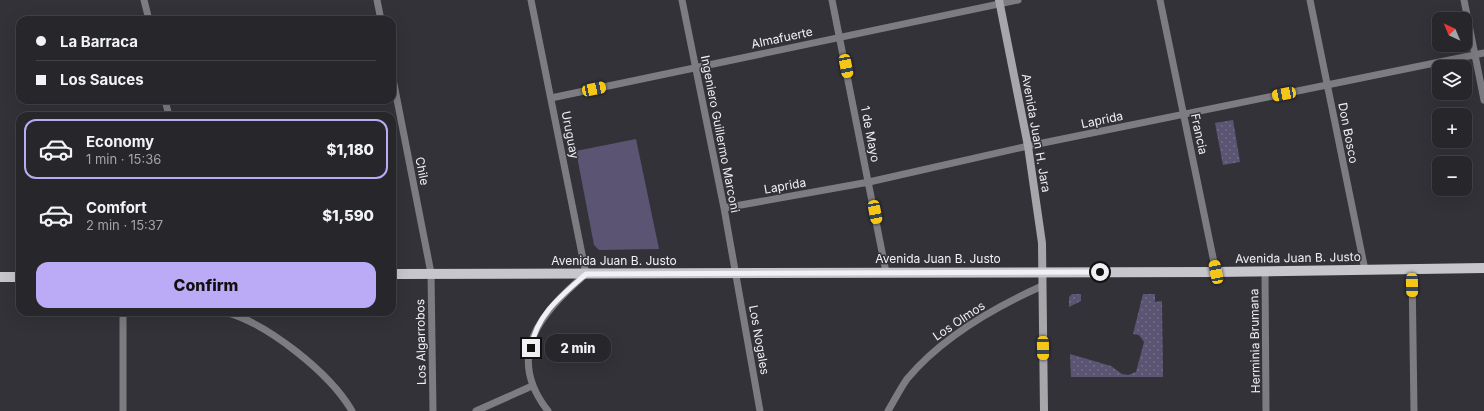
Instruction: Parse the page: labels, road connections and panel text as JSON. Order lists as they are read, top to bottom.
{
  "streets": {
    "main road": ["Avenida Juan H. Jara", "Avenida Juan B. Justo"],
    "street": [
      "Almafuerte",
      "Laprida",
      "Don Bosco",
      "Ingeniero Guillermo Marconi",
      "1 de Mayo",
      "Francia",
      "Uruguay",
      "Chile",
      "Los Olmos",
      "Los Nogales",
      "Herminia Brumana",
      "Los Algarrobos"
    ]
  },
  "crossings": [
    ["Almafuerte", "Avenida Juan H. Jara"],
    ["Almafuerte", "Ingeniero Guillermo Marconi"],
    ["Almafuerte", "1 de Mayo"],
    ["Almafuerte", "Uruguay"],
    ["Laprida", "Avenida Juan H. Jara"],
    ["Laprida", "Don Bosco"],
    ["Laprida", "Ingeniero Guillermo Marconi"],
    ["Laprida", "1 de Mayo"],
    ["Laprida", "Francia"],
    ["Avenida Juan H. Jara", "Avenida Juan B. Justo"],
    ["Avenida Juan H. Jara", "Los Olmos"],
    ["Don Bosco", "Avenida Juan B. Justo"],
    ["Ingeniero Guillermo Marconi", "Avenida Juan B. Justo"],
    ["Ingeniero Guillermo Marconi", "Los Nogales"],
    ["1 de Mayo", "Avenida Juan B. Justo"],
    ["Francia", "Avenida Juan B. Justo"],
    ["Uruguay", "Avenida Juan B. Justo"],
    ["Chile", "Avenida Juan B. Justo"],
    ["Chile", "Los Algarrobos"],
    ["Avenida Juan B. Justo", "Los Nogales"],
    ["Avenida Juan B. Justo", "Herminia Brumana"],
    ["Avenida Juan B. Justo", "Los Algarrobos"]
  ],
  "north": "top left",
  "page": {
    "map_buttons": ["+", "−"],
    "banner": ["La Barraca", "Los Sauces"],
    "list": [
      {
        "name": "Economy",
        "note": "1 min · 15:36",
        "value": "$1,180"
      },
      {
        "name": "Comfort",
        "note": "2 min · 15:37",
        "value": "$1,590"
      }
    ],
    "buttons": "Confirm",
    "bubble": "2 min"
  }
}
